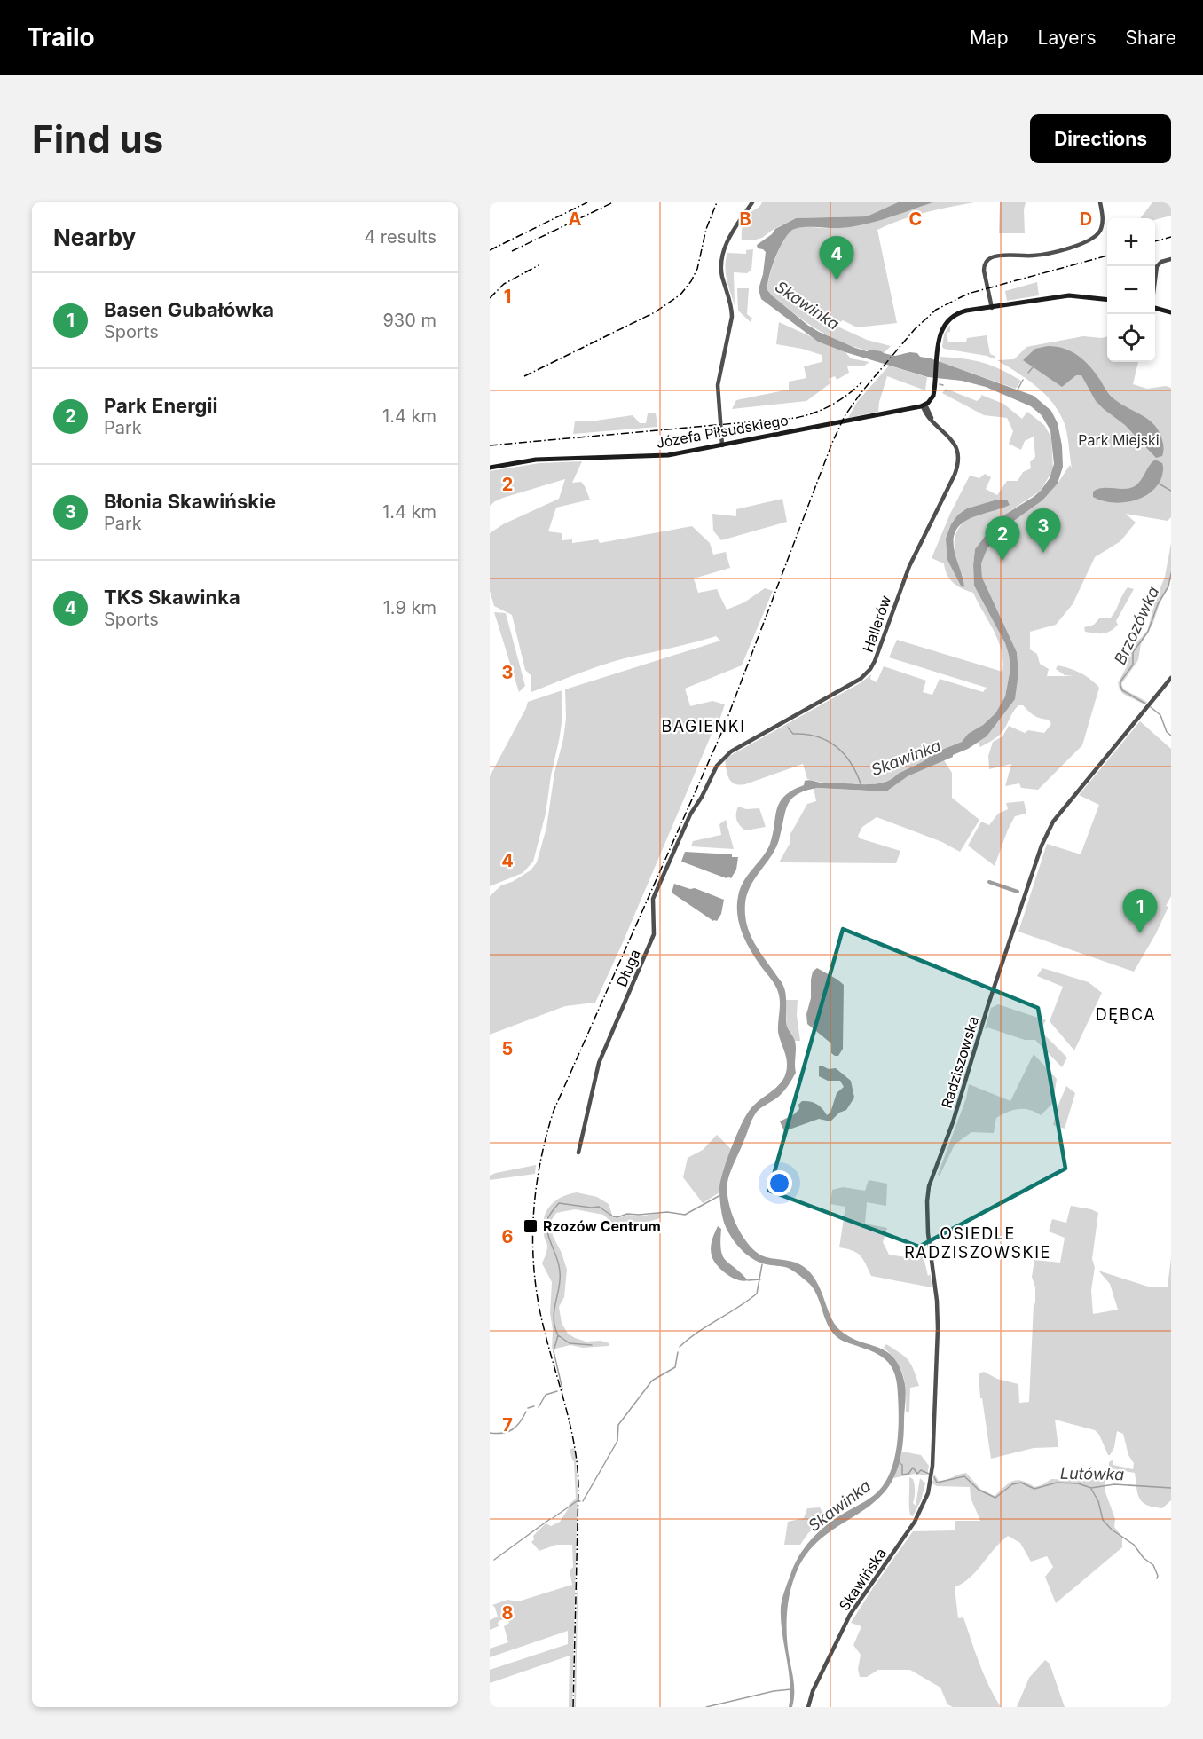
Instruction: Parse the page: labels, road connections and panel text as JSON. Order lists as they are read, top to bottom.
{
  "streets": {
    "main road": ["Józefa Piłsudskiego"],
    "street": [
      "Hallerów",
      "Długa",
      "Radziszowska",
      "Skawińska"
    ]
  },
  "crossings": [
    ["Józefa Piłsudskiego", "Hallerów"],
    ["Hallerów", "Długa"],
    ["Radziszowska", "Skawińska"]
  ],
  "districts": ["BAGIENKI", "DĘBCA", "OSIEDLE RADZISZOWSKIE"],
  "water": ["Skawinka", "Brzozówka", "Lutówka"],
  "parks": ["Park Miejski"],
  "places": {
    "transit": ["Rzozów Centrum"]
  },
  "page": {
    "header": "Trailo",
    "nav": ["Map", "Layers", "Share"],
    "buttons": "Directions",
    "title": "Find us",
    "heading": ["Nearby", "4 results"],
    "map_buttons": ["+", "−"],
    "pins": [
      "4",
      "3",
      "2",
      "1"
    ],
    "list": [
      {
        "mark": "1",
        "name": "Basen Gubałówka",
        "note": "Sports",
        "value": "930 m"
      },
      {
        "mark": "2",
        "name": "Park Energii",
        "note": "Park",
        "value": "1.4 km"
      },
      {
        "mark": "3",
        "name": "Błonia Skawińskie",
        "note": "Park",
        "value": "1.4 km"
      },
      {
        "mark": "4",
        "name": "TKS Skawinka",
        "note": "Sports",
        "value": "1.9 km"
      }
    ]
  },
  "grid": {
    "columns": [
      "A",
      "B",
      "C",
      "D"
    ],
    "rows": [
      "1",
      "2",
      "3",
      "4",
      "5",
      "6",
      "7",
      "8"
    ]
  }
}
